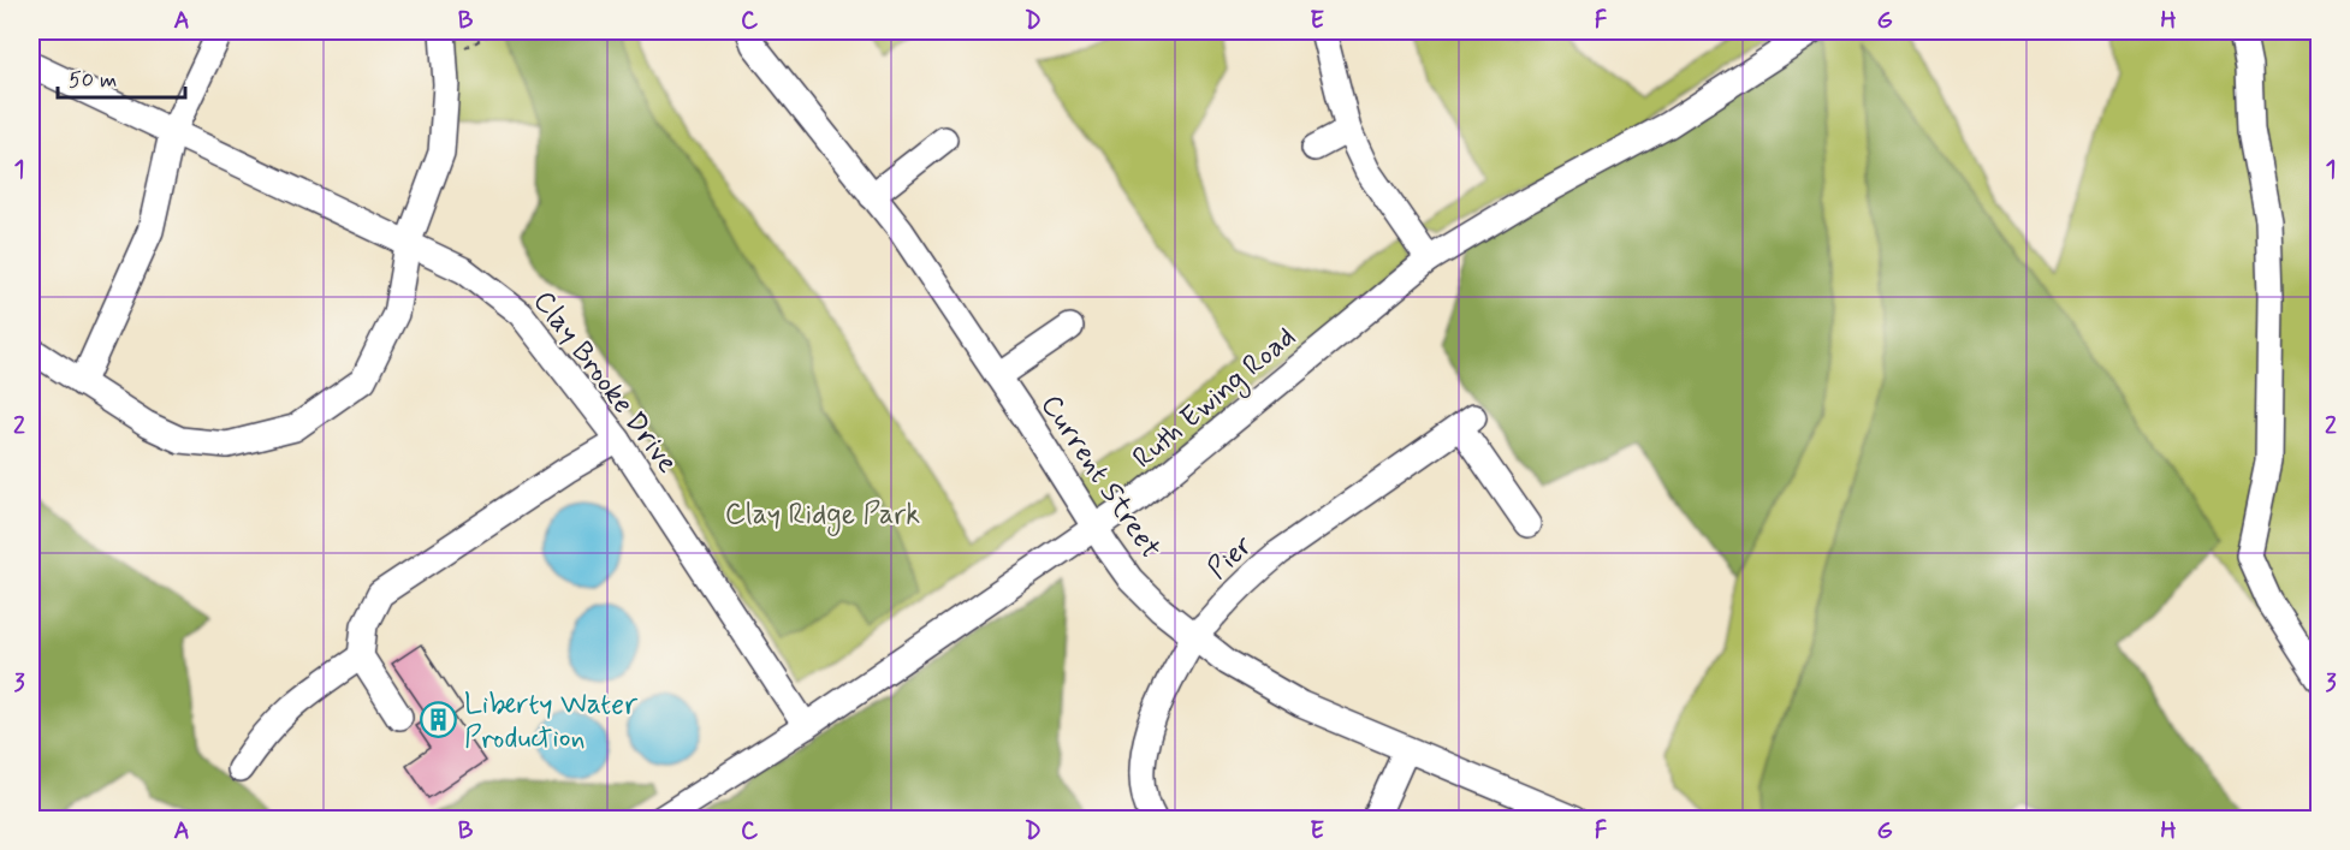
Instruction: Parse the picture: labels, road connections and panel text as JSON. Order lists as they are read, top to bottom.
{
  "streets": {
    "street": [
      "Clay Brooke Drive",
      "Ruth Ewing Road",
      "Current Street",
      "Pier"
    ]
  },
  "crossings": [
    ["Clay Brooke Drive", "Ruth Ewing Road"],
    ["Ruth Ewing Road", "Current Street"],
    ["Current Street", "Pier"]
  ],
  "parks": ["Clay Ridge Park"],
  "places": {
    "building": ["Liberty Water Production"]
  },
  "scale_bar": "50 m",
  "grid": {
    "columns": [
      "A",
      "B",
      "C",
      "D",
      "E",
      "F",
      "G",
      "H"
    ],
    "rows": ["1", "2", "3"]
  }
}
